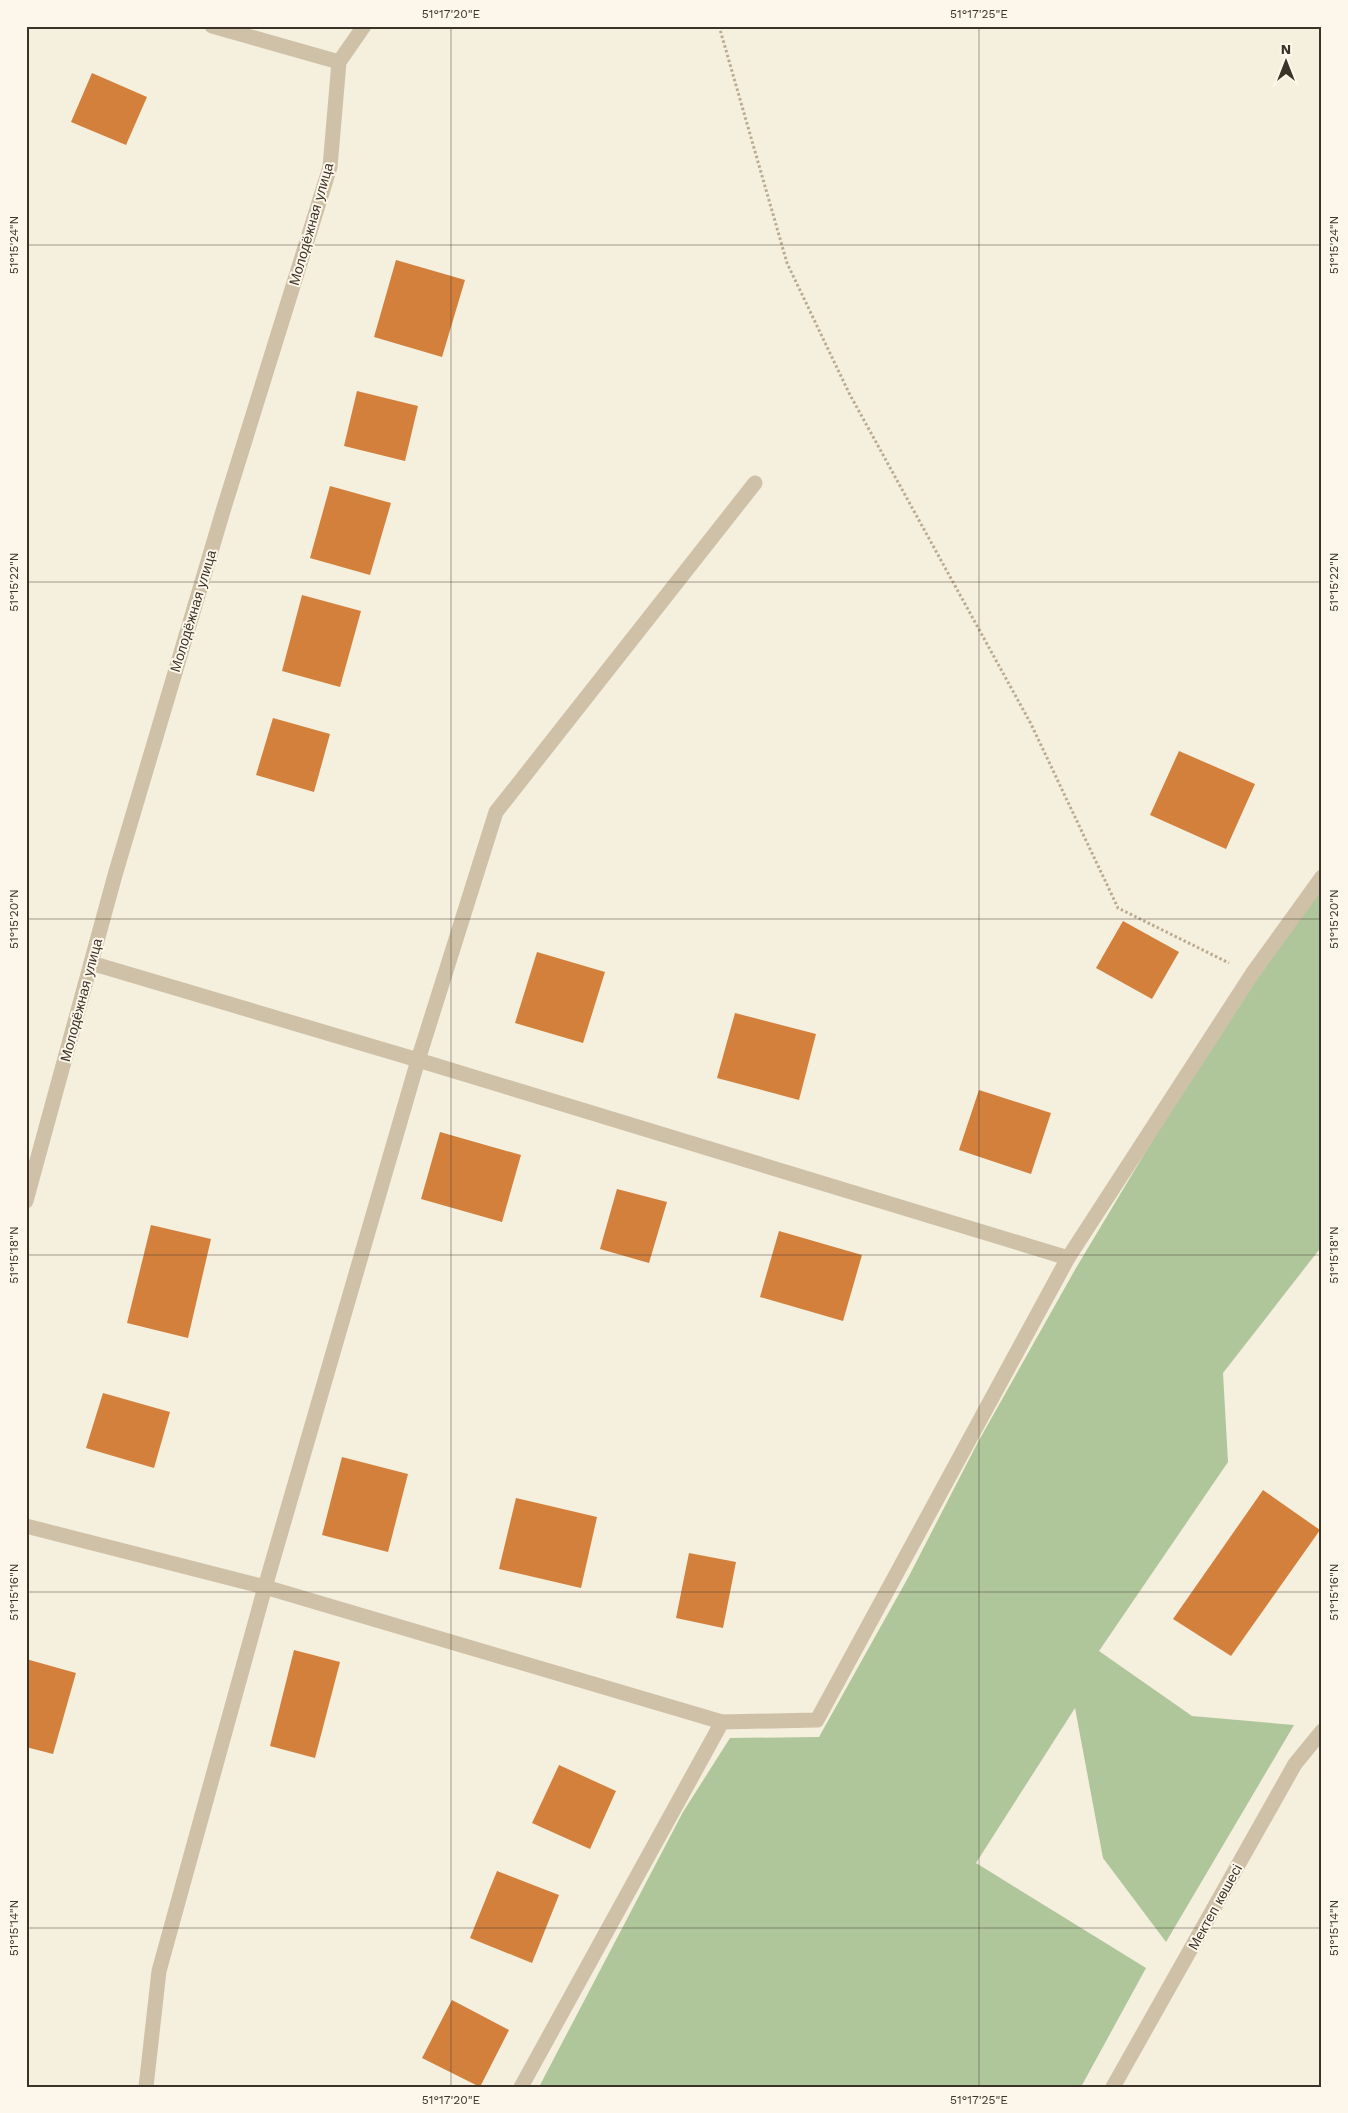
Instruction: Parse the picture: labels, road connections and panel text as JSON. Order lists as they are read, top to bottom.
{
  "streets": {
    "street": ["Молодёжная улица", "Мектеп көшесі"]
  },
  "north": "top",
  "coordinates": [
    "51°17'20\"E",
    "51°17'25\"E",
    "51°15'24\"N",
    "51°15'22\"N",
    "51°15'20\"N",
    "51°15'18\"N",
    "51°15'16\"N",
    "51°15'14\"N"
  ]
}
